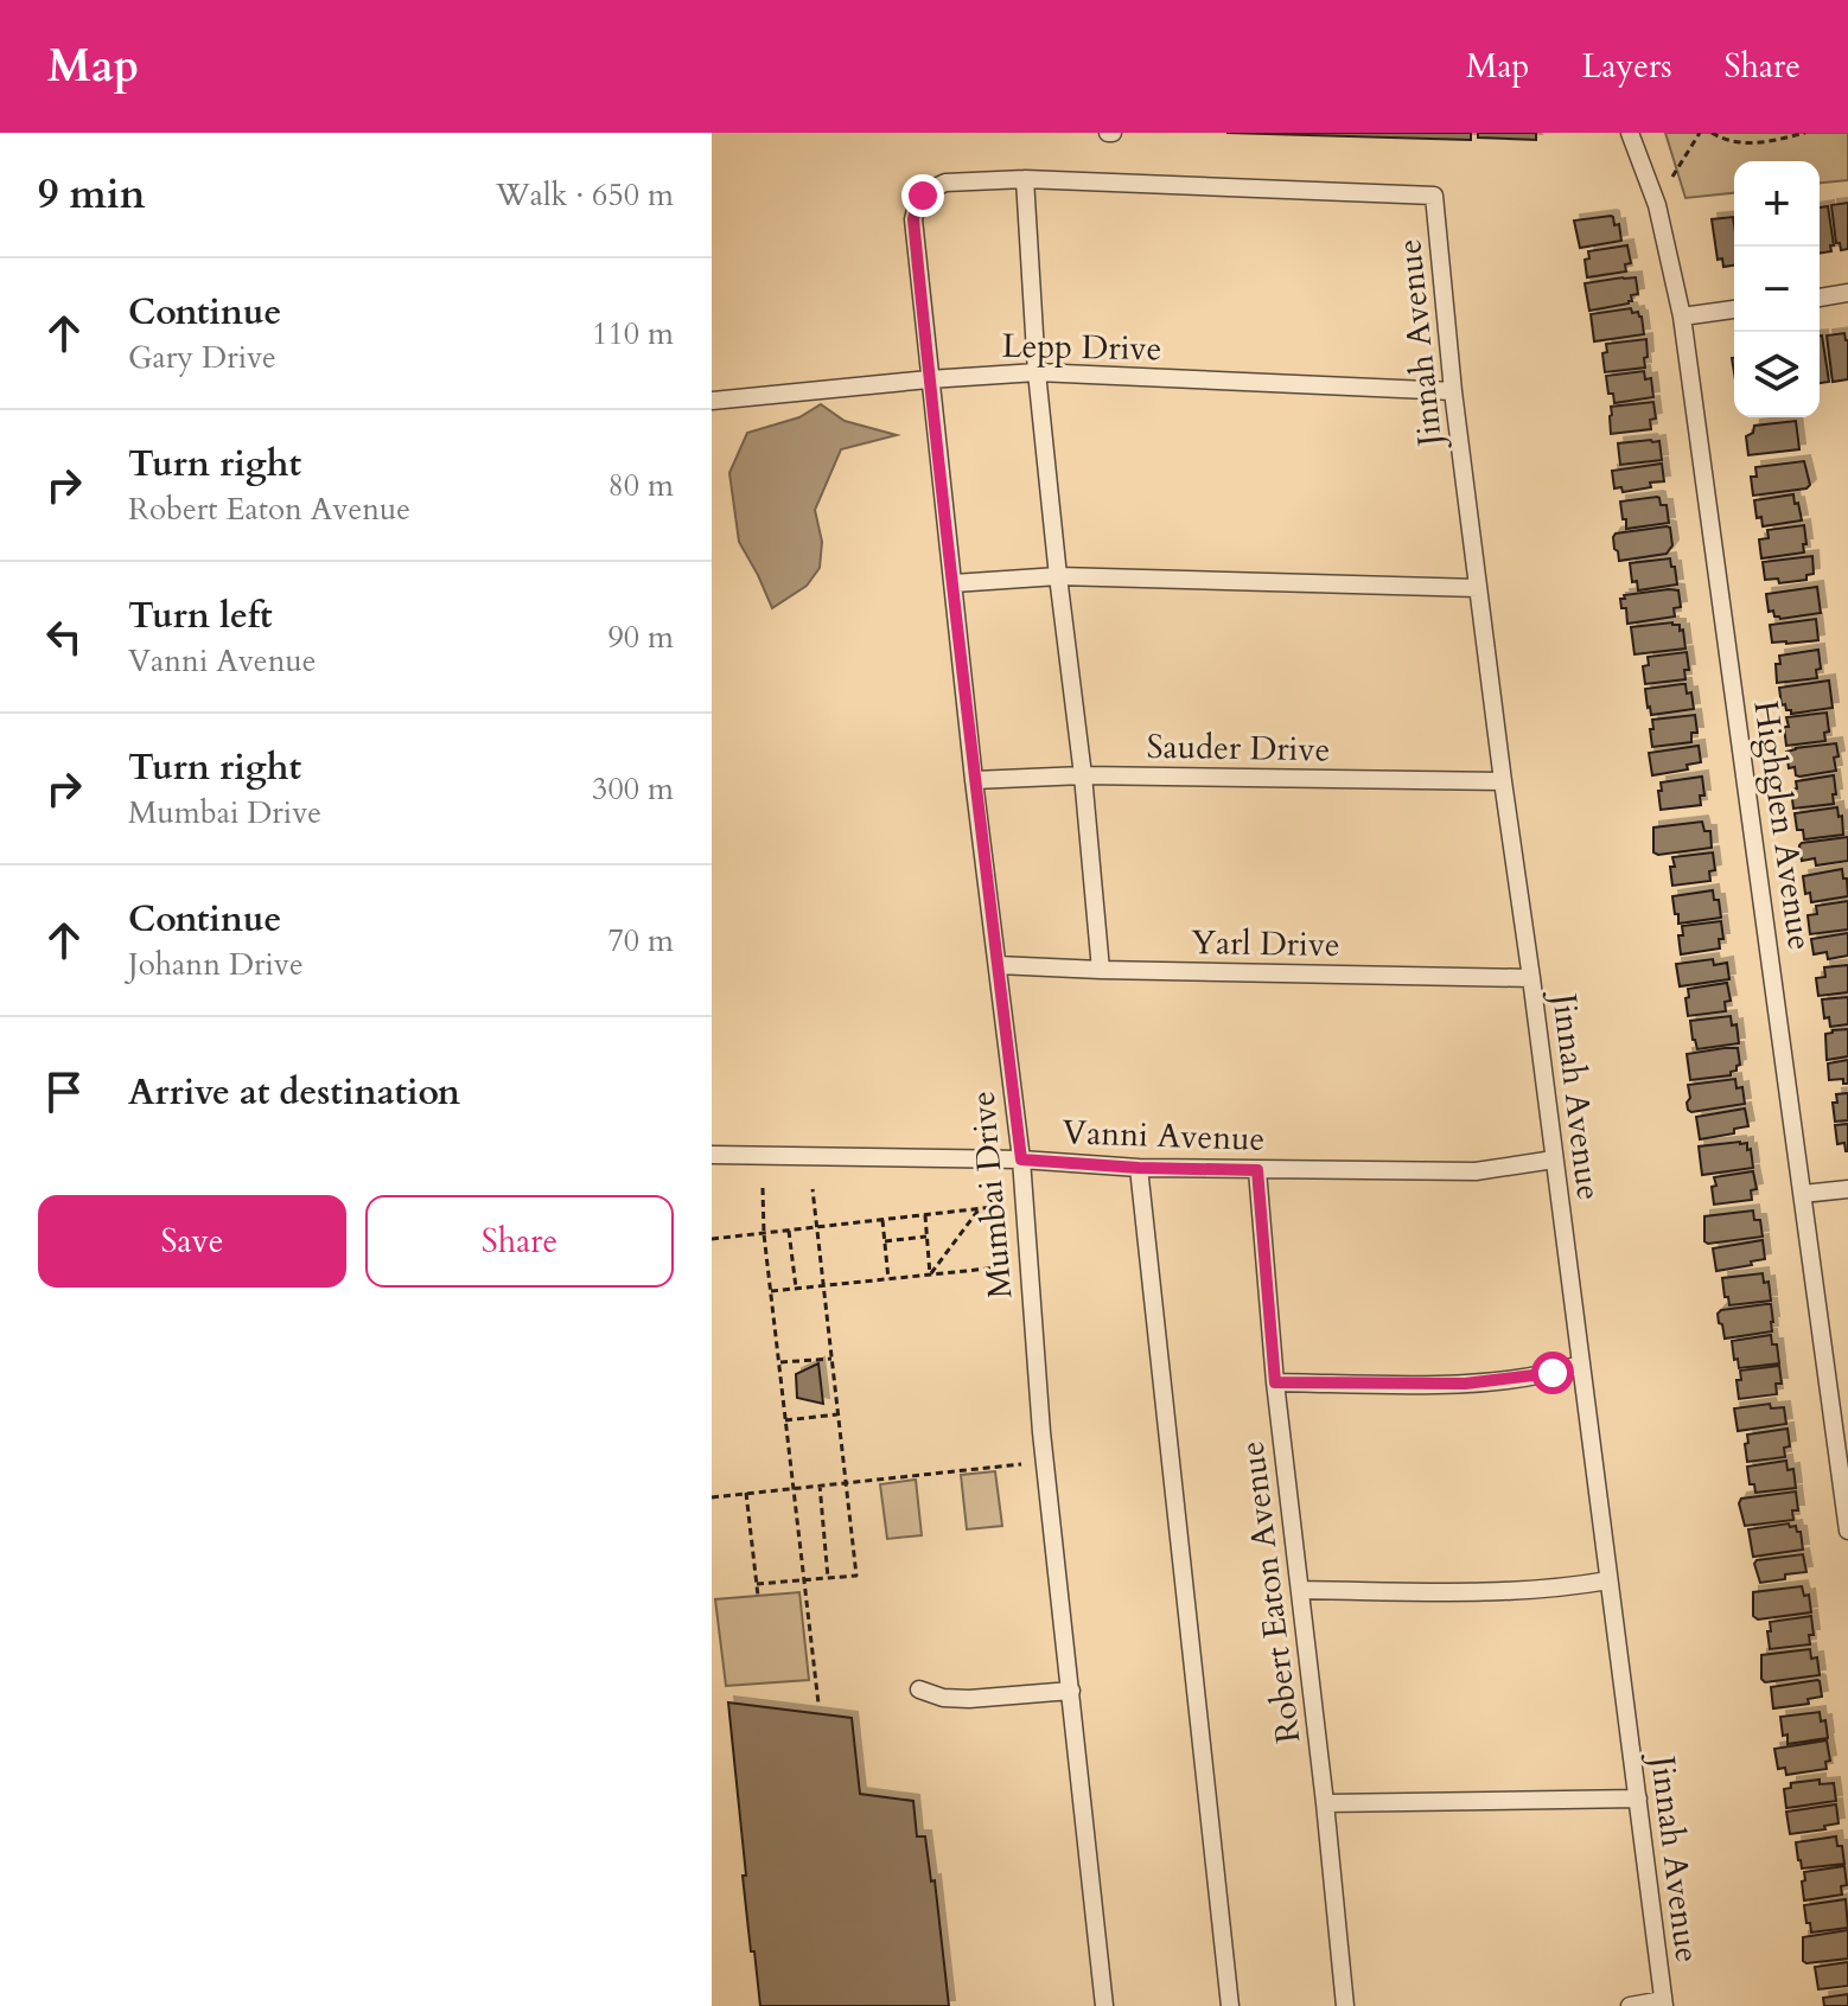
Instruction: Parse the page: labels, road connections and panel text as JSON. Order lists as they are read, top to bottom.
{
  "streets": {
    "street": [
      "Jinnah Avenue",
      "Lepp Drive",
      "Sauder Drive",
      "Highglen Avenue",
      "Yarl Drive",
      "Vanni Avenue",
      "Mumbai Drive",
      "Robert Eaton Avenue"
    ]
  },
  "crossings": [
    ["Jinnah Avenue", "Lepp Drive"],
    ["Jinnah Avenue", "Sauder Drive"],
    ["Jinnah Avenue", "Yarl Drive"],
    ["Jinnah Avenue", "Vanni Avenue"],
    ["Jinnah Avenue", "Mumbai Drive"],
    ["Lepp Drive", "Mumbai Drive"],
    ["Sauder Drive", "Mumbai Drive"],
    ["Yarl Drive", "Mumbai Drive"],
    ["Vanni Avenue", "Mumbai Drive"],
    ["Vanni Avenue", "Robert Eaton Avenue"]
  ],
  "page": {
    "header": "Map",
    "nav": ["Map", "Layers", "Share"],
    "heading": ["9 min", "Walk · 650 m"],
    "map_buttons": ["+", "−"],
    "list": [
      ["Continue", "Gary Drive", "110 m"],
      ["Turn right", "Robert Eaton Avenue", "80 m"],
      ["Turn left", "Vanni Avenue", "90 m"],
      ["Turn right", "Mumbai Drive", "300 m"],
      ["Continue", "Johann Drive", "70 m"],
      "Arrive at destination"
    ],
    "buttons": ["Save", "Share"]
  }
}
